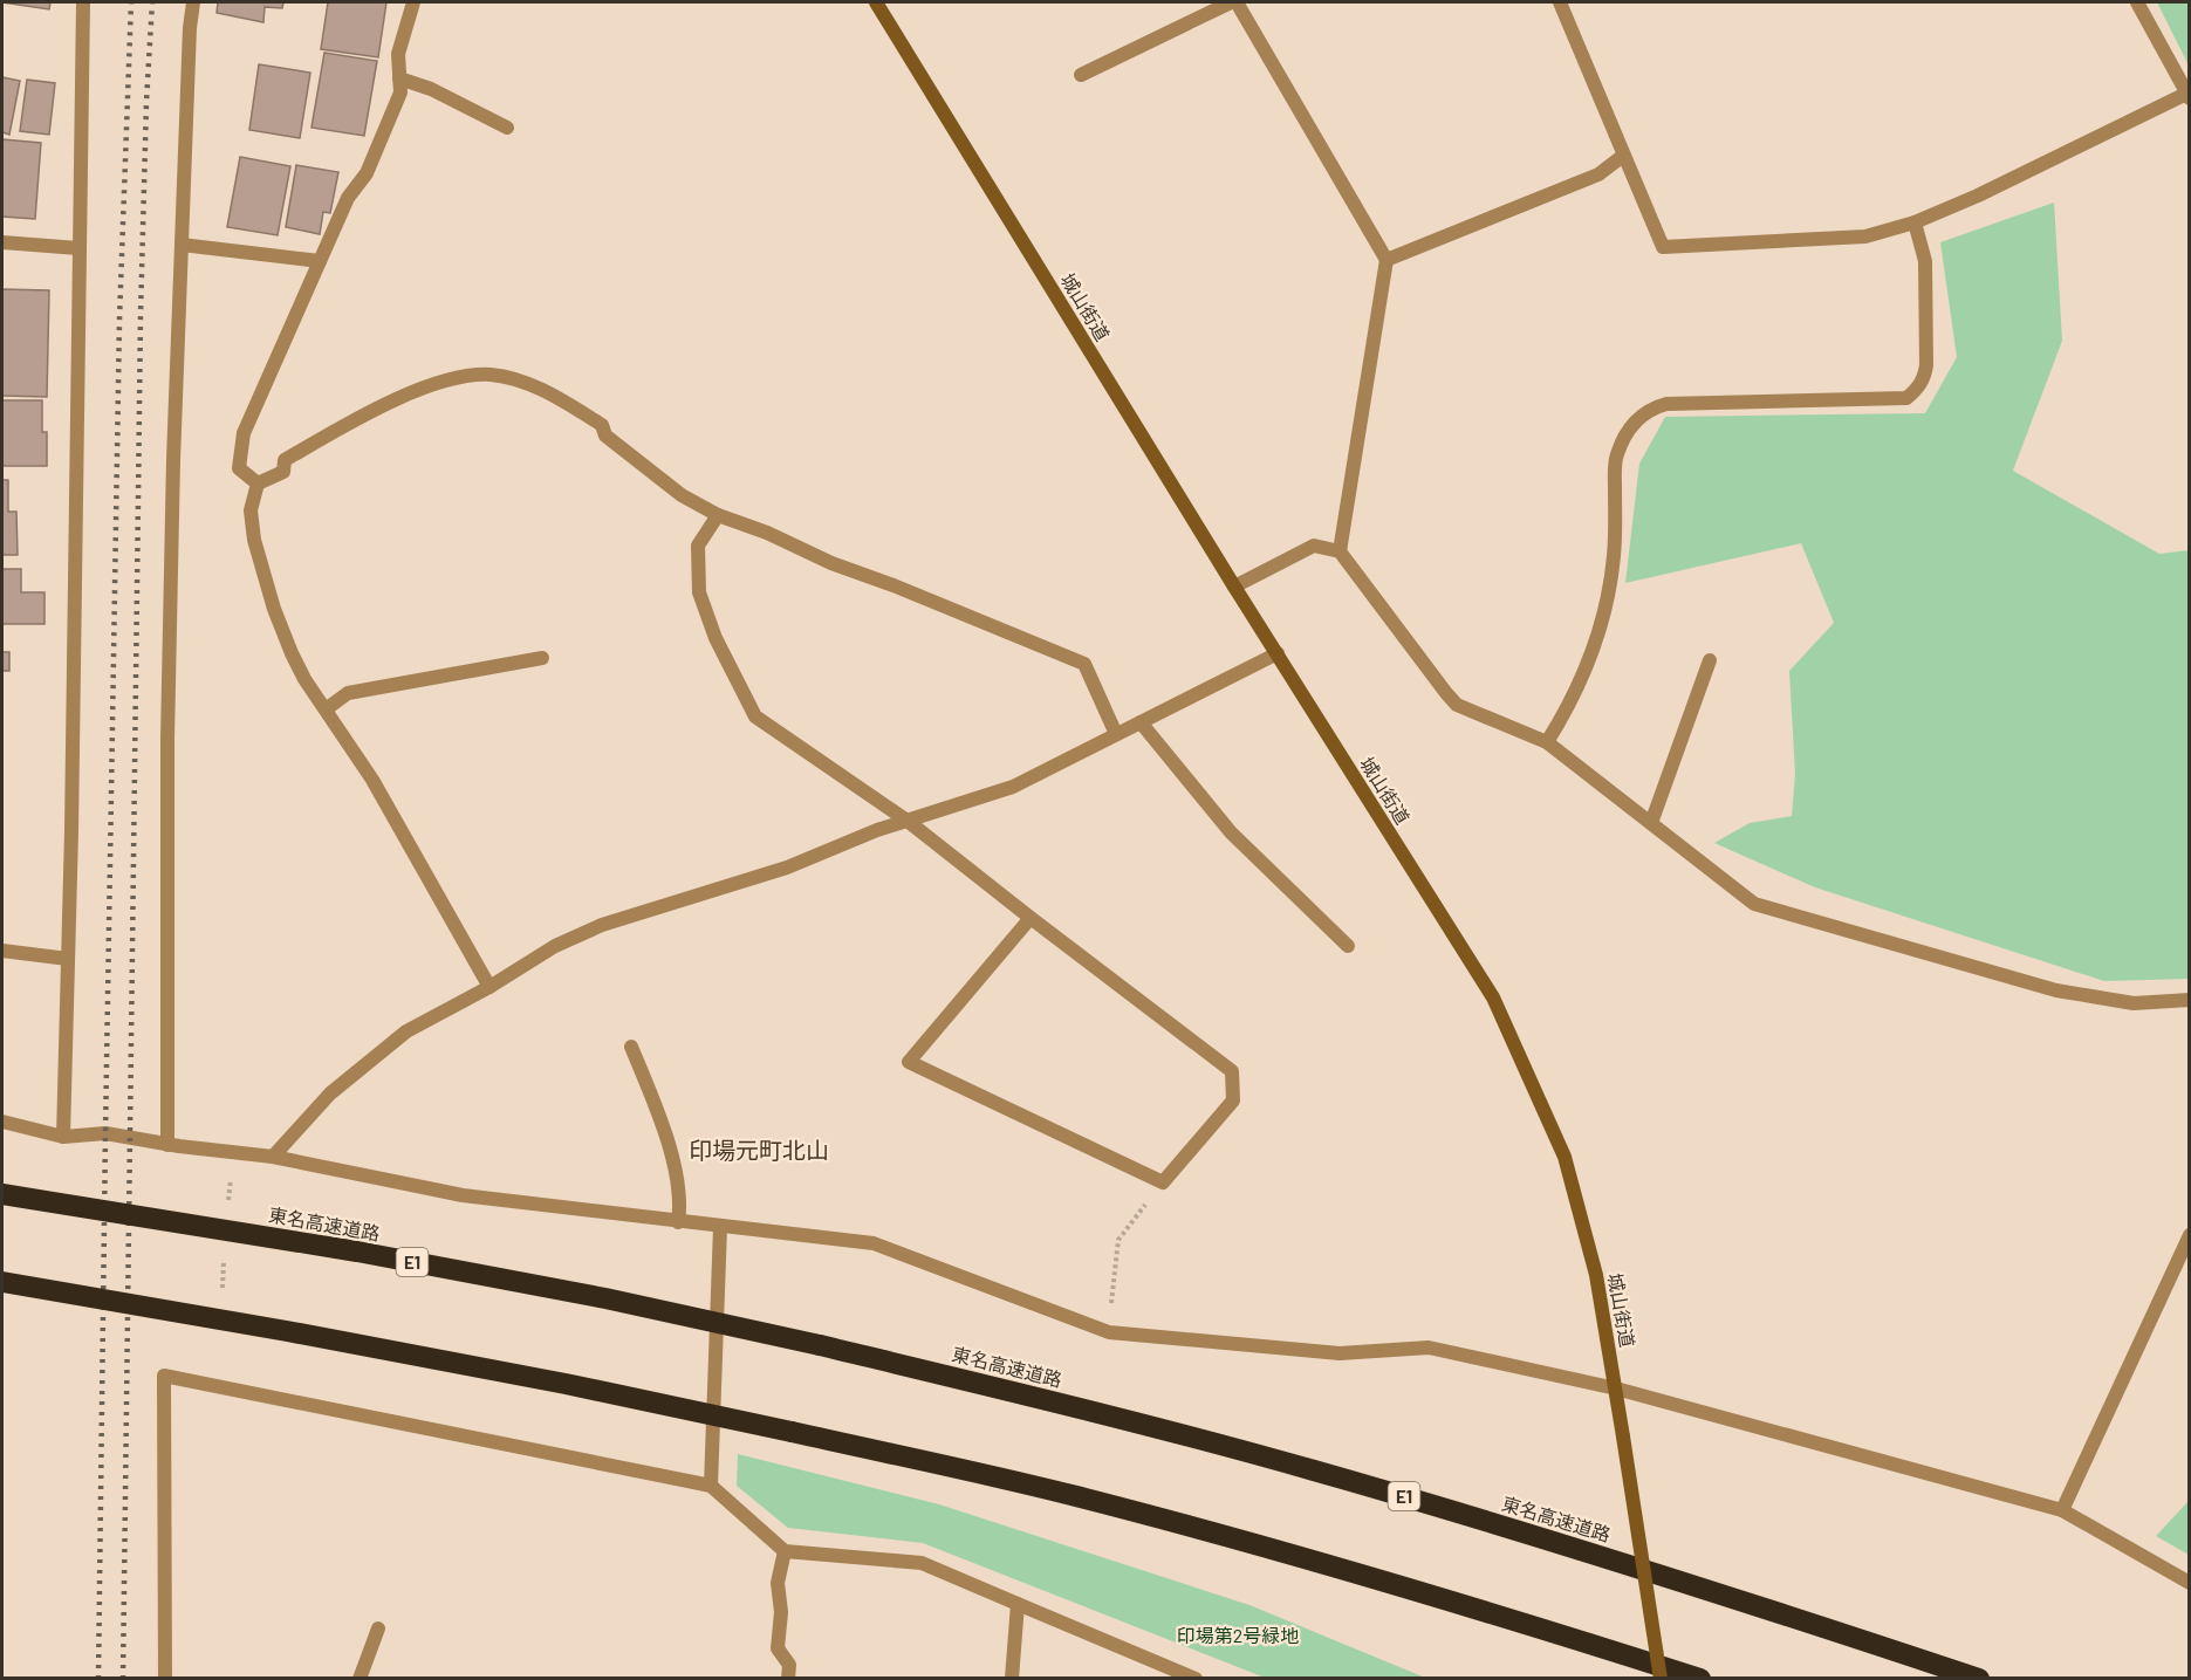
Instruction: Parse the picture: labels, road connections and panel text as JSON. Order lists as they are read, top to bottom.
{
  "streets": {
    "highway": ["東名高速道路", "E1"],
    "street": ["城山街道"]
  },
  "districts": ["印場元町北山"],
  "parks": ["印場第2号緑地"]
}
